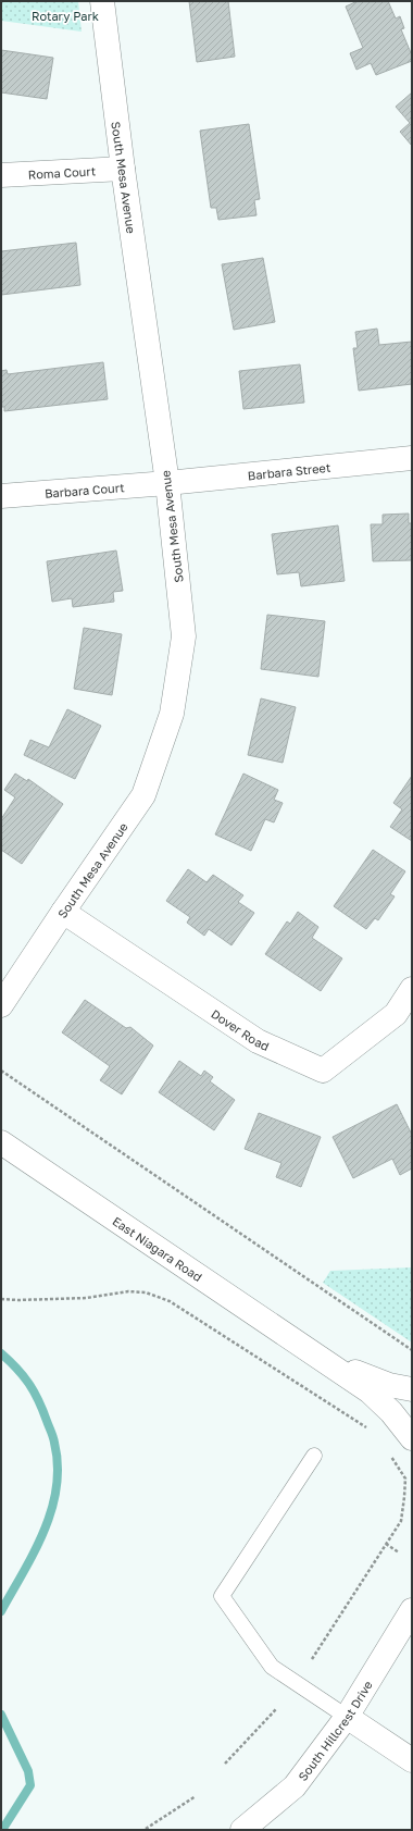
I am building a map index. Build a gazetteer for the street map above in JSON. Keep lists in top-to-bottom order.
{
  "streets": {
    "street": [
      "Roma Court",
      "South Mesa Avenue",
      "Barbara Street",
      "Barbara Court",
      "Dover Road",
      "East Niagara Road",
      "South Hillcrest Drive"
    ]
  },
  "crossings": [
    ["Roma Court", "South Mesa Avenue"],
    ["South Mesa Avenue", "Barbara Street"],
    ["South Mesa Avenue", "Barbara Court"],
    ["South Mesa Avenue", "Dover Road"],
    ["Barbara Street", "Barbara Court"]
  ],
  "parks": ["Rotary Park"]
}
